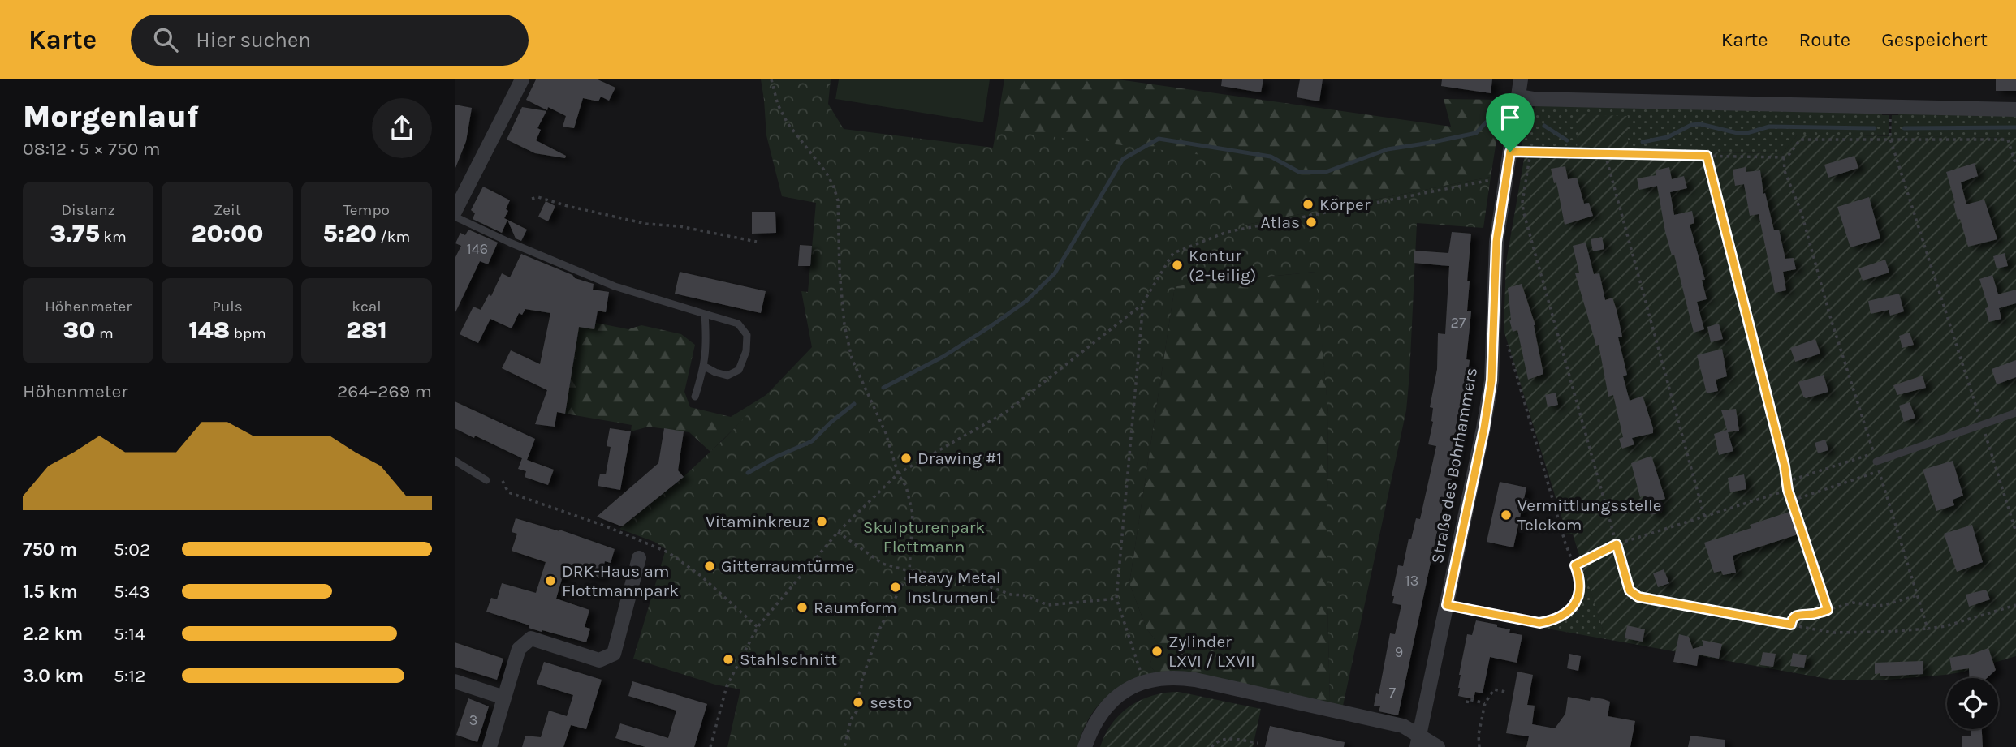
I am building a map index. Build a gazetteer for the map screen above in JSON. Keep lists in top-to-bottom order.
{
  "streets": {
    "street": ["Straße des Bohrhammers"]
  },
  "parks": ["Skulpturenpark Flottmann"],
  "places": [
    "Körper",
    "Atlas",
    "Kontur (2-teilig)",
    "Drawing #1",
    "Vermittlungsstelle Telekom",
    "Vitaminkreuz",
    "Gitterraumtürme",
    "DRK-Haus am Flottmannpark",
    "Heavy Metal Instrument",
    "Raumform",
    "Zylinder LXVI / LXVII",
    "Stahlschnitt",
    "sesto"
  ],
  "house_numbers": [
    "146",
    "27",
    "13",
    "9",
    "7",
    "3"
  ],
  "page": {
    "header": "Karte",
    "search": "Hier suchen",
    "nav": ["Karte", "Route", "Gespeichert"],
    "heading": ["Morgenlauf", "08:12 · 5 × 750 m"],
    "stats": [
      ["Distanz", "3.75 km"],
      ["Zeit", "20:00"],
      ["Tempo", "5:20 /km"],
      ["Höhenmeter", "30 m"],
      ["Puls", "148 bpm"],
      ["kcal", "281"]
    ],
    "chart": ["Höhenmeter", "264–269 m"],
    "list": [
      {
        "name": "750 m",
        "note": "5:02"
      },
      {
        "name": "1.5 km",
        "note": "5:43"
      },
      {
        "name": "2.2 km",
        "note": "5:14"
      },
      {
        "name": "3.0 km",
        "note": "5:12"
      }
    ]
  }
}
